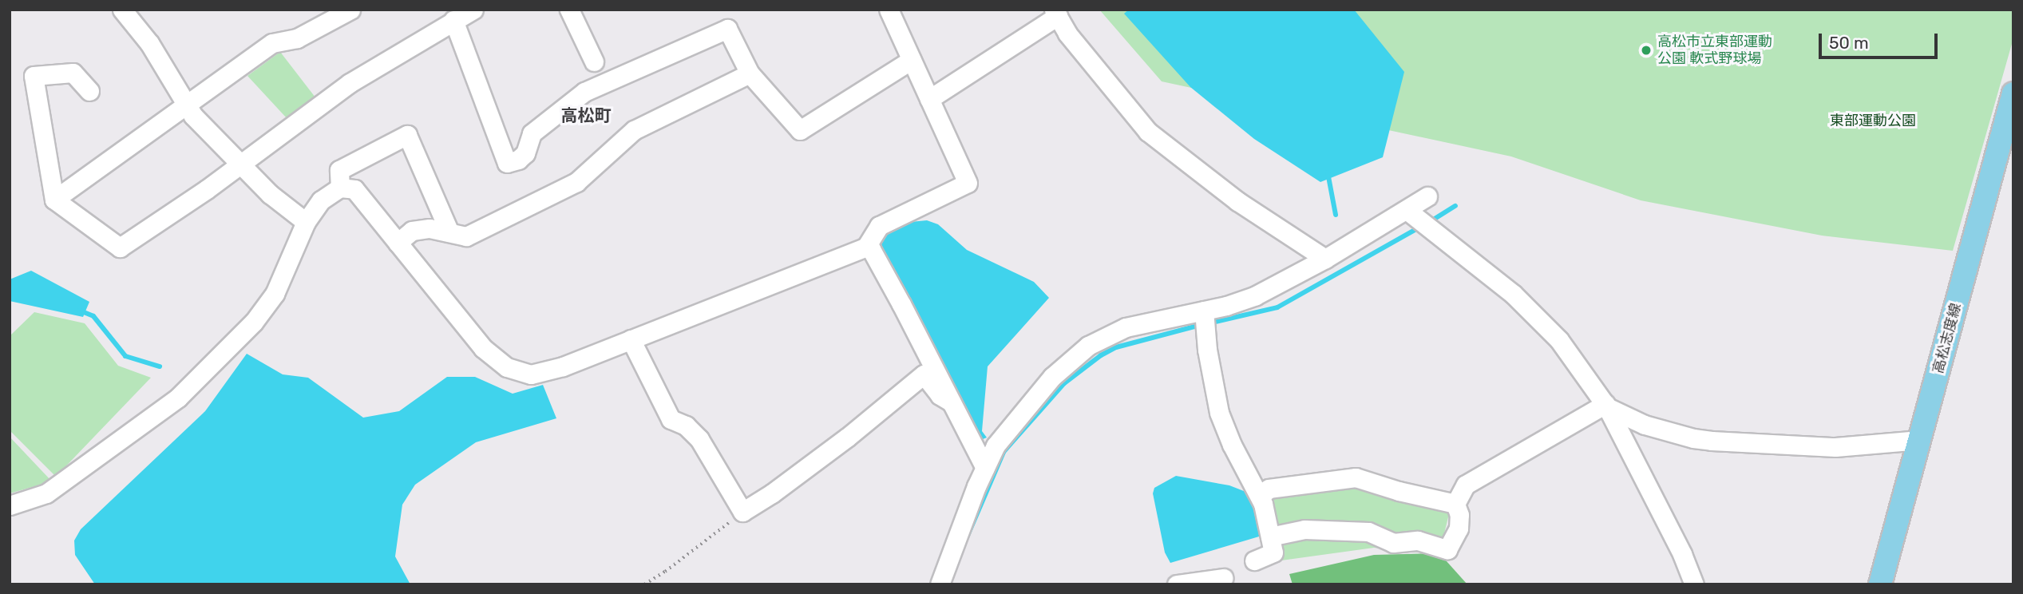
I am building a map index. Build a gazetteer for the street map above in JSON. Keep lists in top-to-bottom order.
{
  "streets": {
    "main road": ["高松志度線"]
  },
  "districts": ["高松町"],
  "parks": ["東部運動公園"],
  "places": ["高松市立東部運動 公園 軟式野球場"],
  "scale_bar": "50 m"
}
